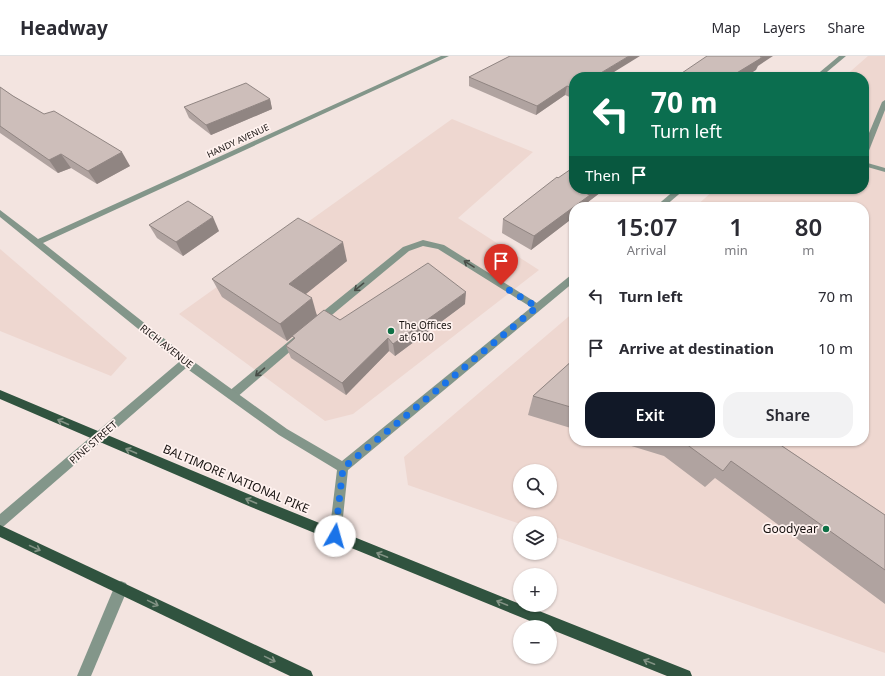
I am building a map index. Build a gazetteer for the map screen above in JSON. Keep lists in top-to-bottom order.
{
  "streets": {
    "main road": ["BALTIMORE NATIONAL PIKE"],
    "street": ["HANDY AVENUE", "RICH AVENUE", "PINE STREET"]
  },
  "crossings": [
    ["HANDY AVENUE", "RICH AVENUE"],
    ["RICH AVENUE", "PINE STREET"],
    ["PINE STREET", "BALTIMORE NATIONAL PIKE"]
  ],
  "one_way": ["BALTIMORE NATIONAL PIKE"],
  "places": ["The Offices at 6100", "Goodyear"],
  "page": {
    "header": "Headway",
    "nav": ["Map", "Layers", "Share"],
    "turn": ["70 m", "Turn left"],
    "then": "Then",
    "eta": [
      "15:07",
      "Arrival",
      "1",
      "min",
      "80",
      "m"
    ],
    "list": [
      {
        "name": "Turn left",
        "value": "70 m"
      },
      {
        "name": "Arrive at destination",
        "value": "10 m"
      }
    ],
    "buttons": ["Exit", "Share"],
    "map_buttons": ["+", "−"]
  }
}
